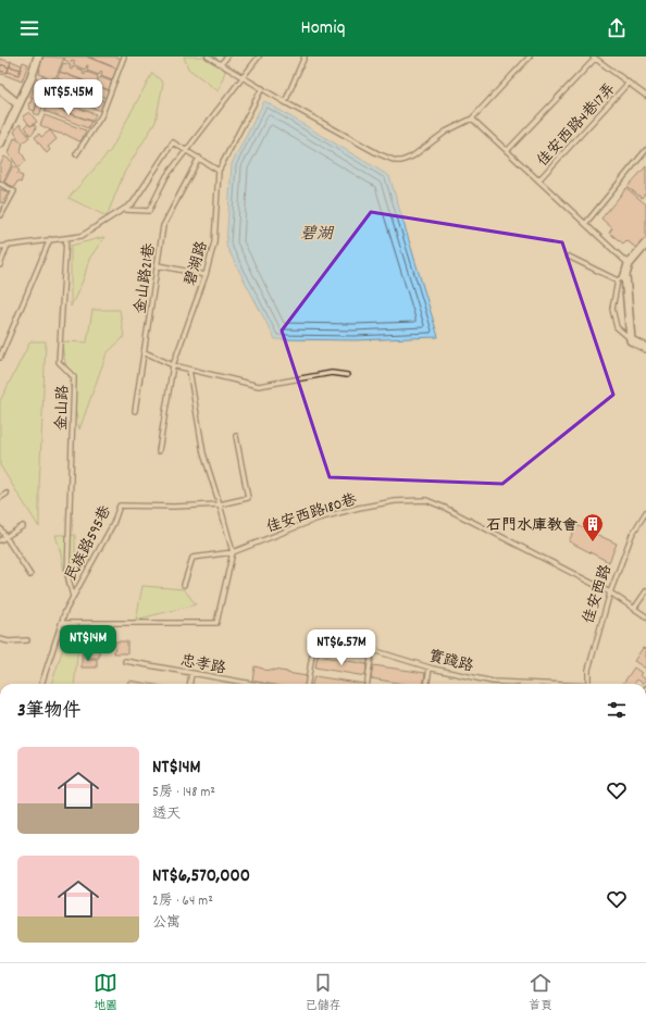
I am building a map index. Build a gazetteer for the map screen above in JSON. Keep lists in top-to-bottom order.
{
  "streets": {
    "lane": [
      "佳安西路4巷17弄",
      "碧湖路",
      "金山路21巷",
      "金山路",
      "佳安西路180巷",
      "民族路595巷",
      "佳安西路",
      "實踐路",
      "忠孝路"
    ]
  },
  "crossings": [
    ["金山路", "民族路595巷"],
    ["佳安西路180巷", "佳安西路"]
  ],
  "water": ["碧湖"],
  "places": {
    "building": ["石門水庫教會"]
  },
  "page": {
    "header": "Homiq",
    "price": ["NT$5.45M", "NT$14M", "NT$6.57M"],
    "heading": "3筆物件",
    "list": [
      {
        "name": "NT$14M",
        "note": "5房 · 148 m² · 透天"
      },
      {
        "name": "NT$6,570,000",
        "note": "2房 · 64 m² · 公寓"
      }
    ],
    "tabs": ["地圖", "已儲存", "首頁"]
  }
}
